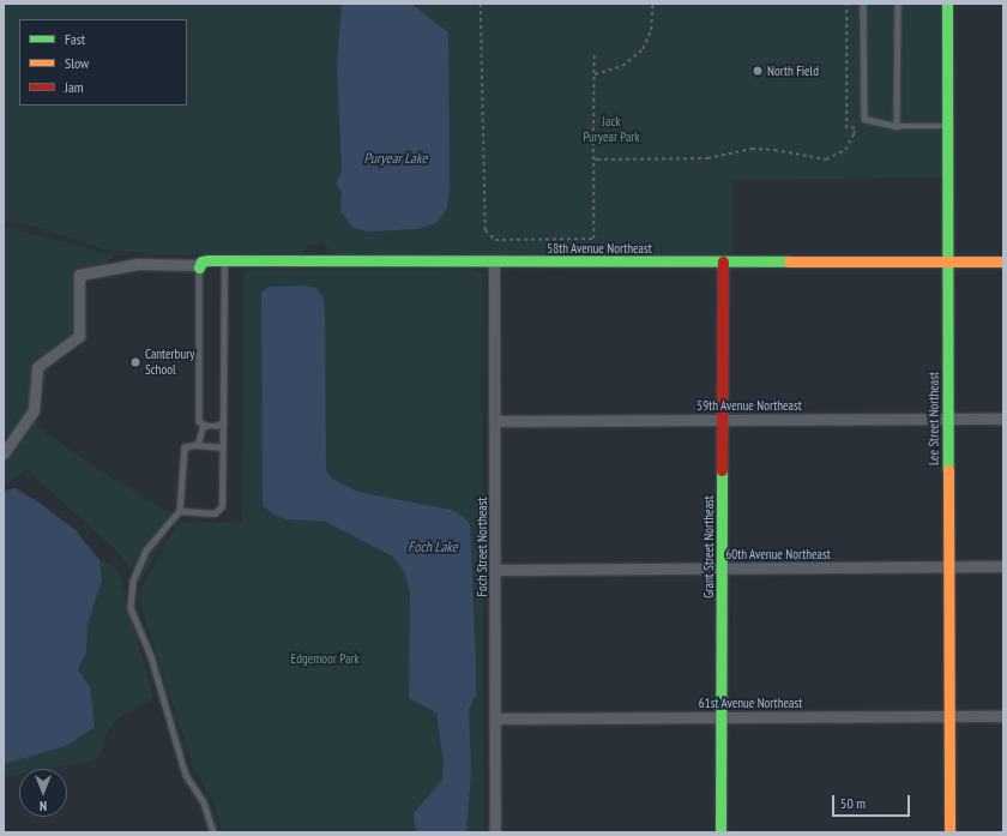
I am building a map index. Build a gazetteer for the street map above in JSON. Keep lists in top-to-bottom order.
{
  "streets": {
    "street": [
      "58th Avenue Northeast",
      "59th Avenue Northeast",
      "Lee Street Northeast",
      "Foch Street Northeast",
      "Grant Street Northeast",
      "60th Avenue Northeast",
      "61st Avenue Northeast"
    ]
  },
  "crossings": [
    ["58th Avenue Northeast", "Lee Street Northeast"],
    ["58th Avenue Northeast", "Foch Street Northeast"],
    ["58th Avenue Northeast", "Grant Street Northeast"],
    ["59th Avenue Northeast", "Lee Street Northeast"],
    ["59th Avenue Northeast", "Foch Street Northeast"],
    ["59th Avenue Northeast", "Grant Street Northeast"],
    ["Lee Street Northeast", "60th Avenue Northeast"],
    ["Lee Street Northeast", "61st Avenue Northeast"],
    ["Foch Street Northeast", "60th Avenue Northeast"],
    ["Foch Street Northeast", "61st Avenue Northeast"],
    ["Grant Street Northeast", "60th Avenue Northeast"],
    ["Grant Street Northeast", "61st Avenue Northeast"]
  ],
  "water": ["Puryear Lake", "Foch Lake"],
  "parks": ["Jack Puryear Park", "Edgemoor Park"],
  "places": ["North Field", "Canterbury School"],
  "legend": ["Fast", "Slow", "Jam"],
  "scale_bar": "50 m",
  "north": "bottom"
}
